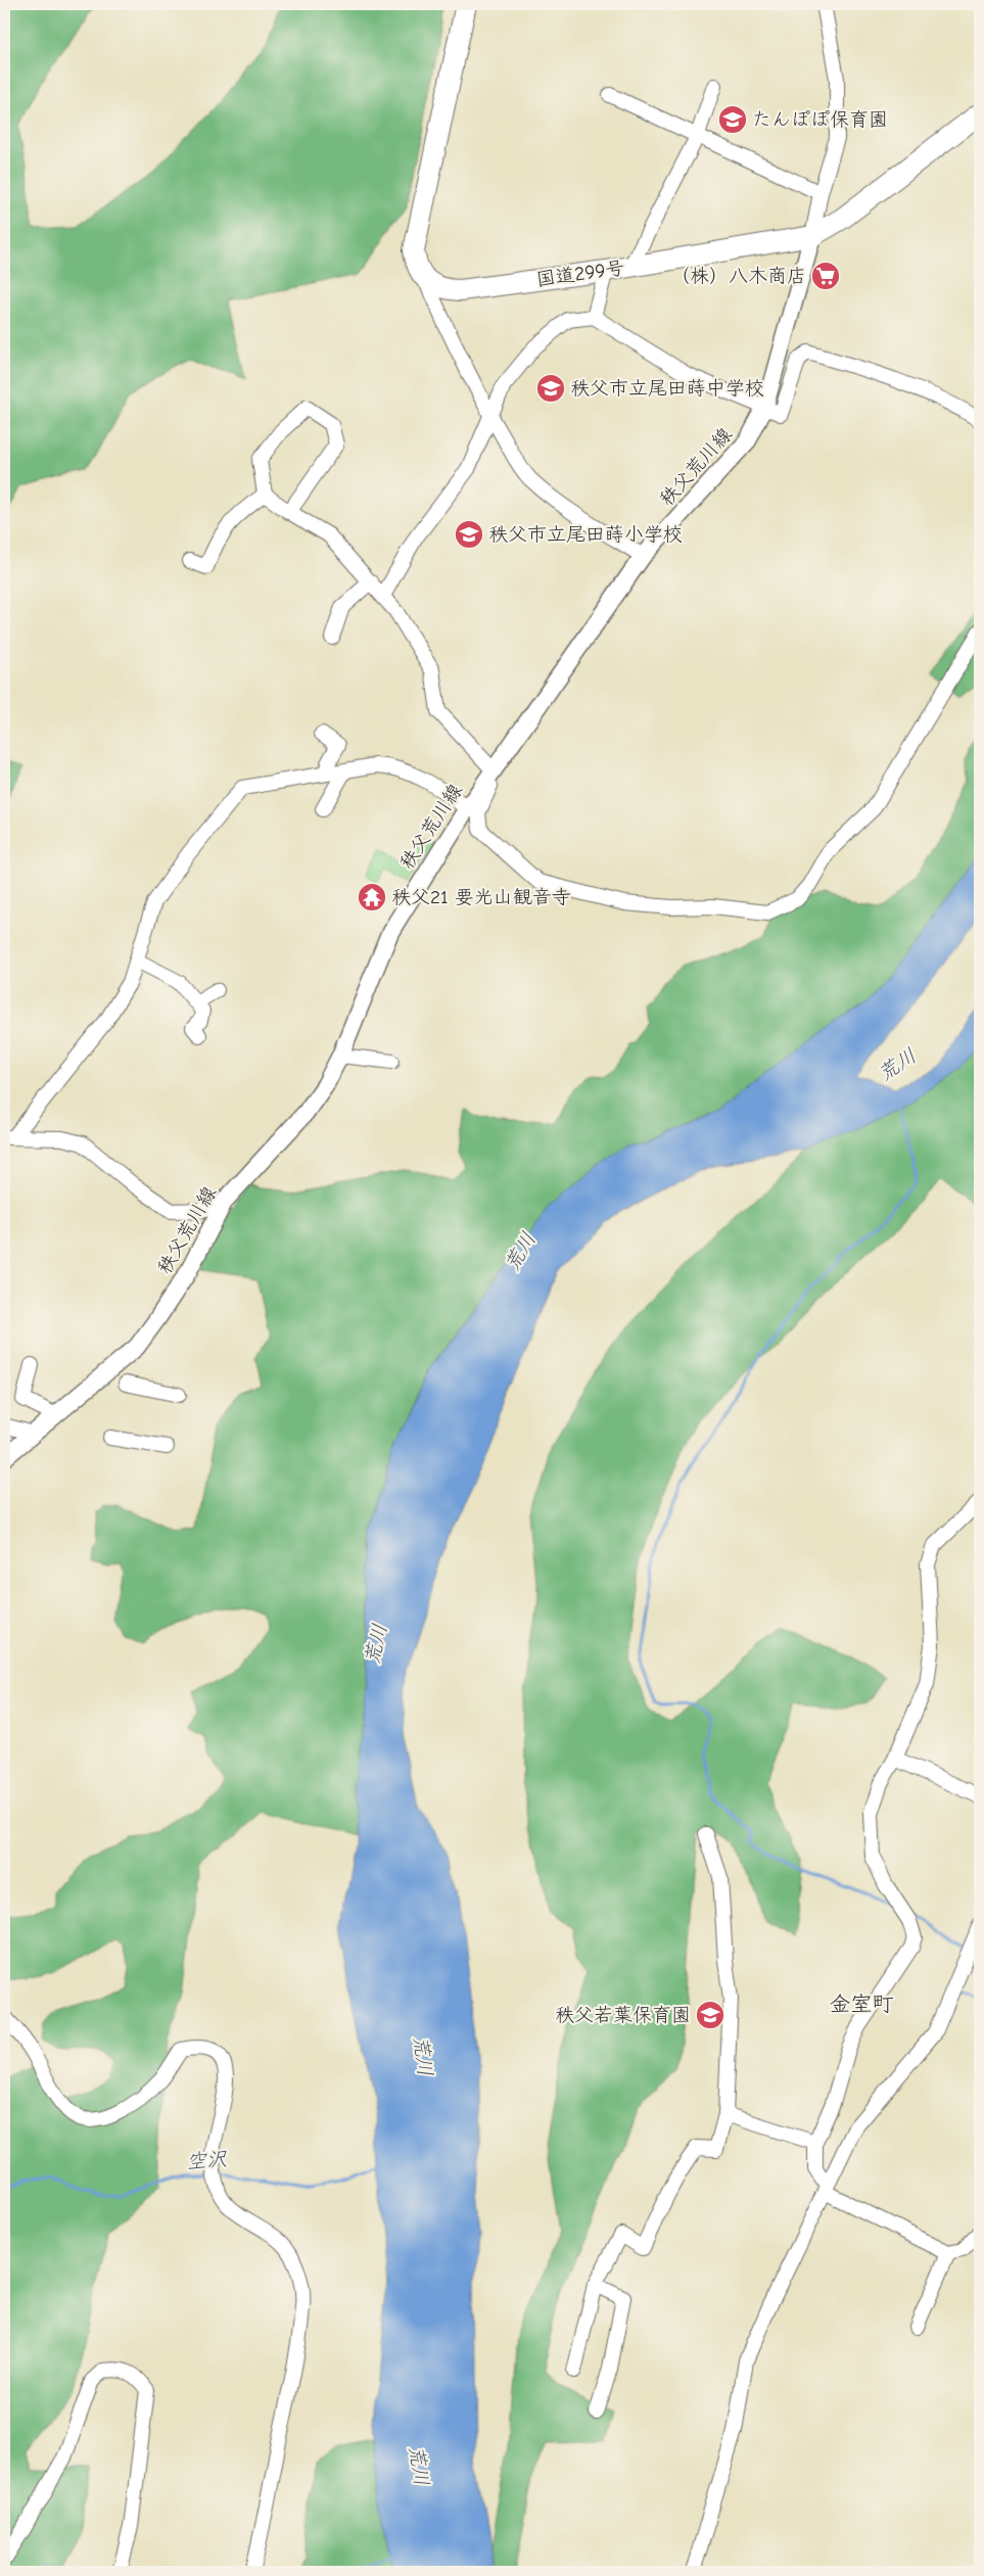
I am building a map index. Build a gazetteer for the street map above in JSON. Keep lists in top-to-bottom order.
{
  "streets": {
    "highway": ["国道299号"],
    "main road": ["秩父荒川線"]
  },
  "crossings": [
    ["国道299号", "秩父荒川線"]
  ],
  "districts": ["金室町"],
  "water": ["荒川", "空沢"],
  "places": {
    "school or university": [
      "たんぽぽ保育園",
      "秩父市立尾田蒔中学校",
      "秩父市立尾田蒔小学校",
      "秩父若葉保育園"
    ],
    "supermarket": ["（株）八木商店"],
    "temple": ["秩父21 要光山観音寺"]
  }
}
